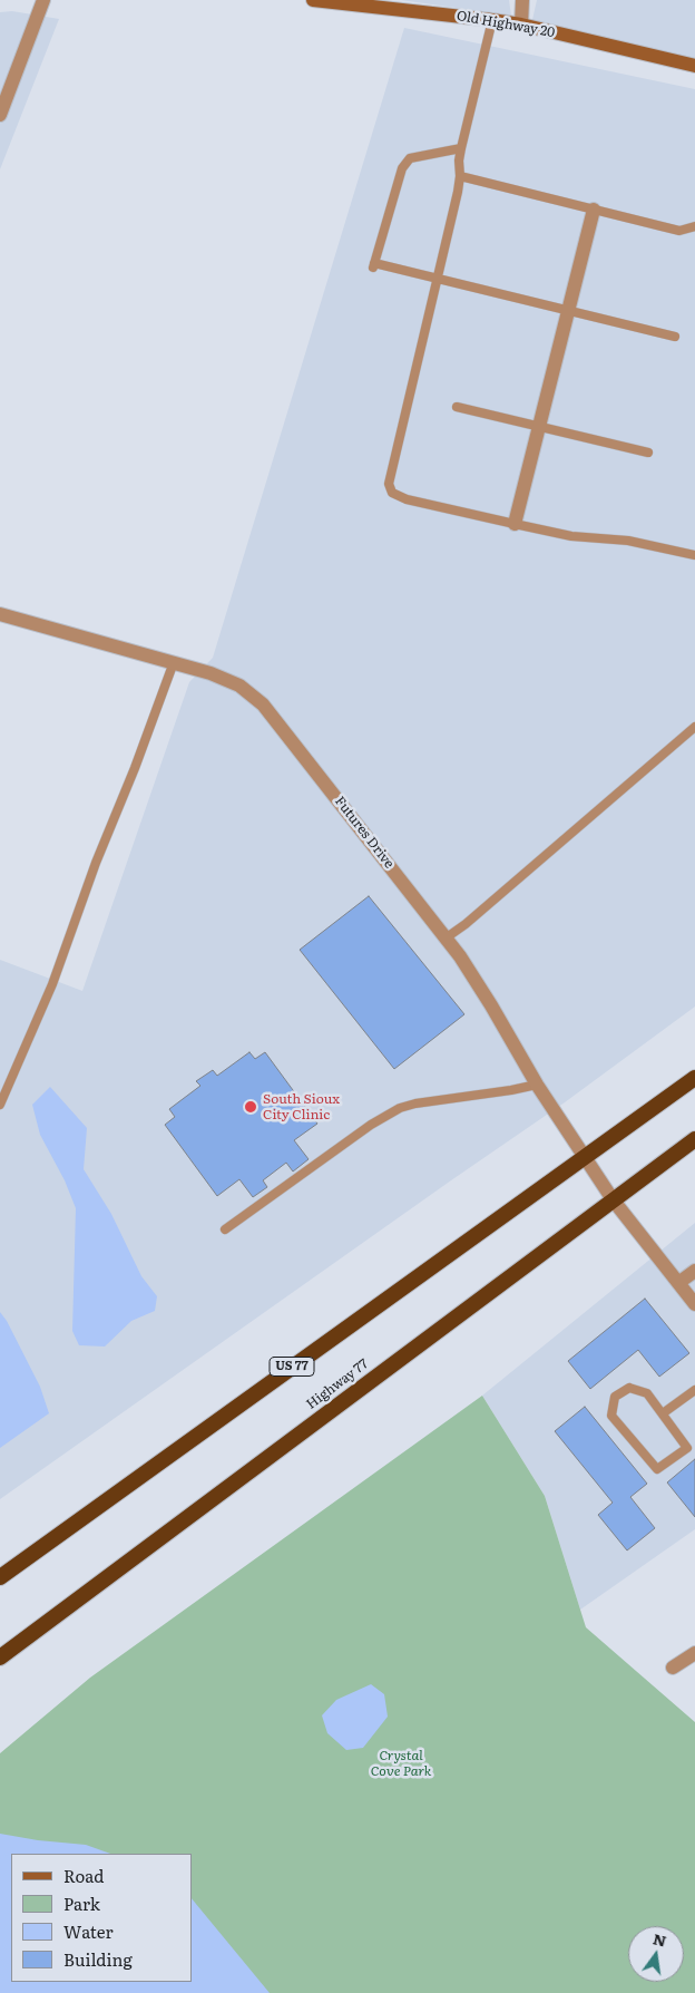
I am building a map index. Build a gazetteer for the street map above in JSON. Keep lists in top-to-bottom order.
{
  "streets": {
    "highway": ["US 77", "Highway 77"],
    "main road": ["Old Highway 20"],
    "street": ["Futures Drive"]
  },
  "crossings": [
    ["Futures Drive", "US 77"],
    ["Futures Drive", "Highway 77"]
  ],
  "parks": ["Crystal Cove Park"],
  "places": ["South Sioux City Clinic"],
  "legend": [
    "Road",
    "Park",
    "Water",
    "Building"
  ],
  "north": "top"
}
